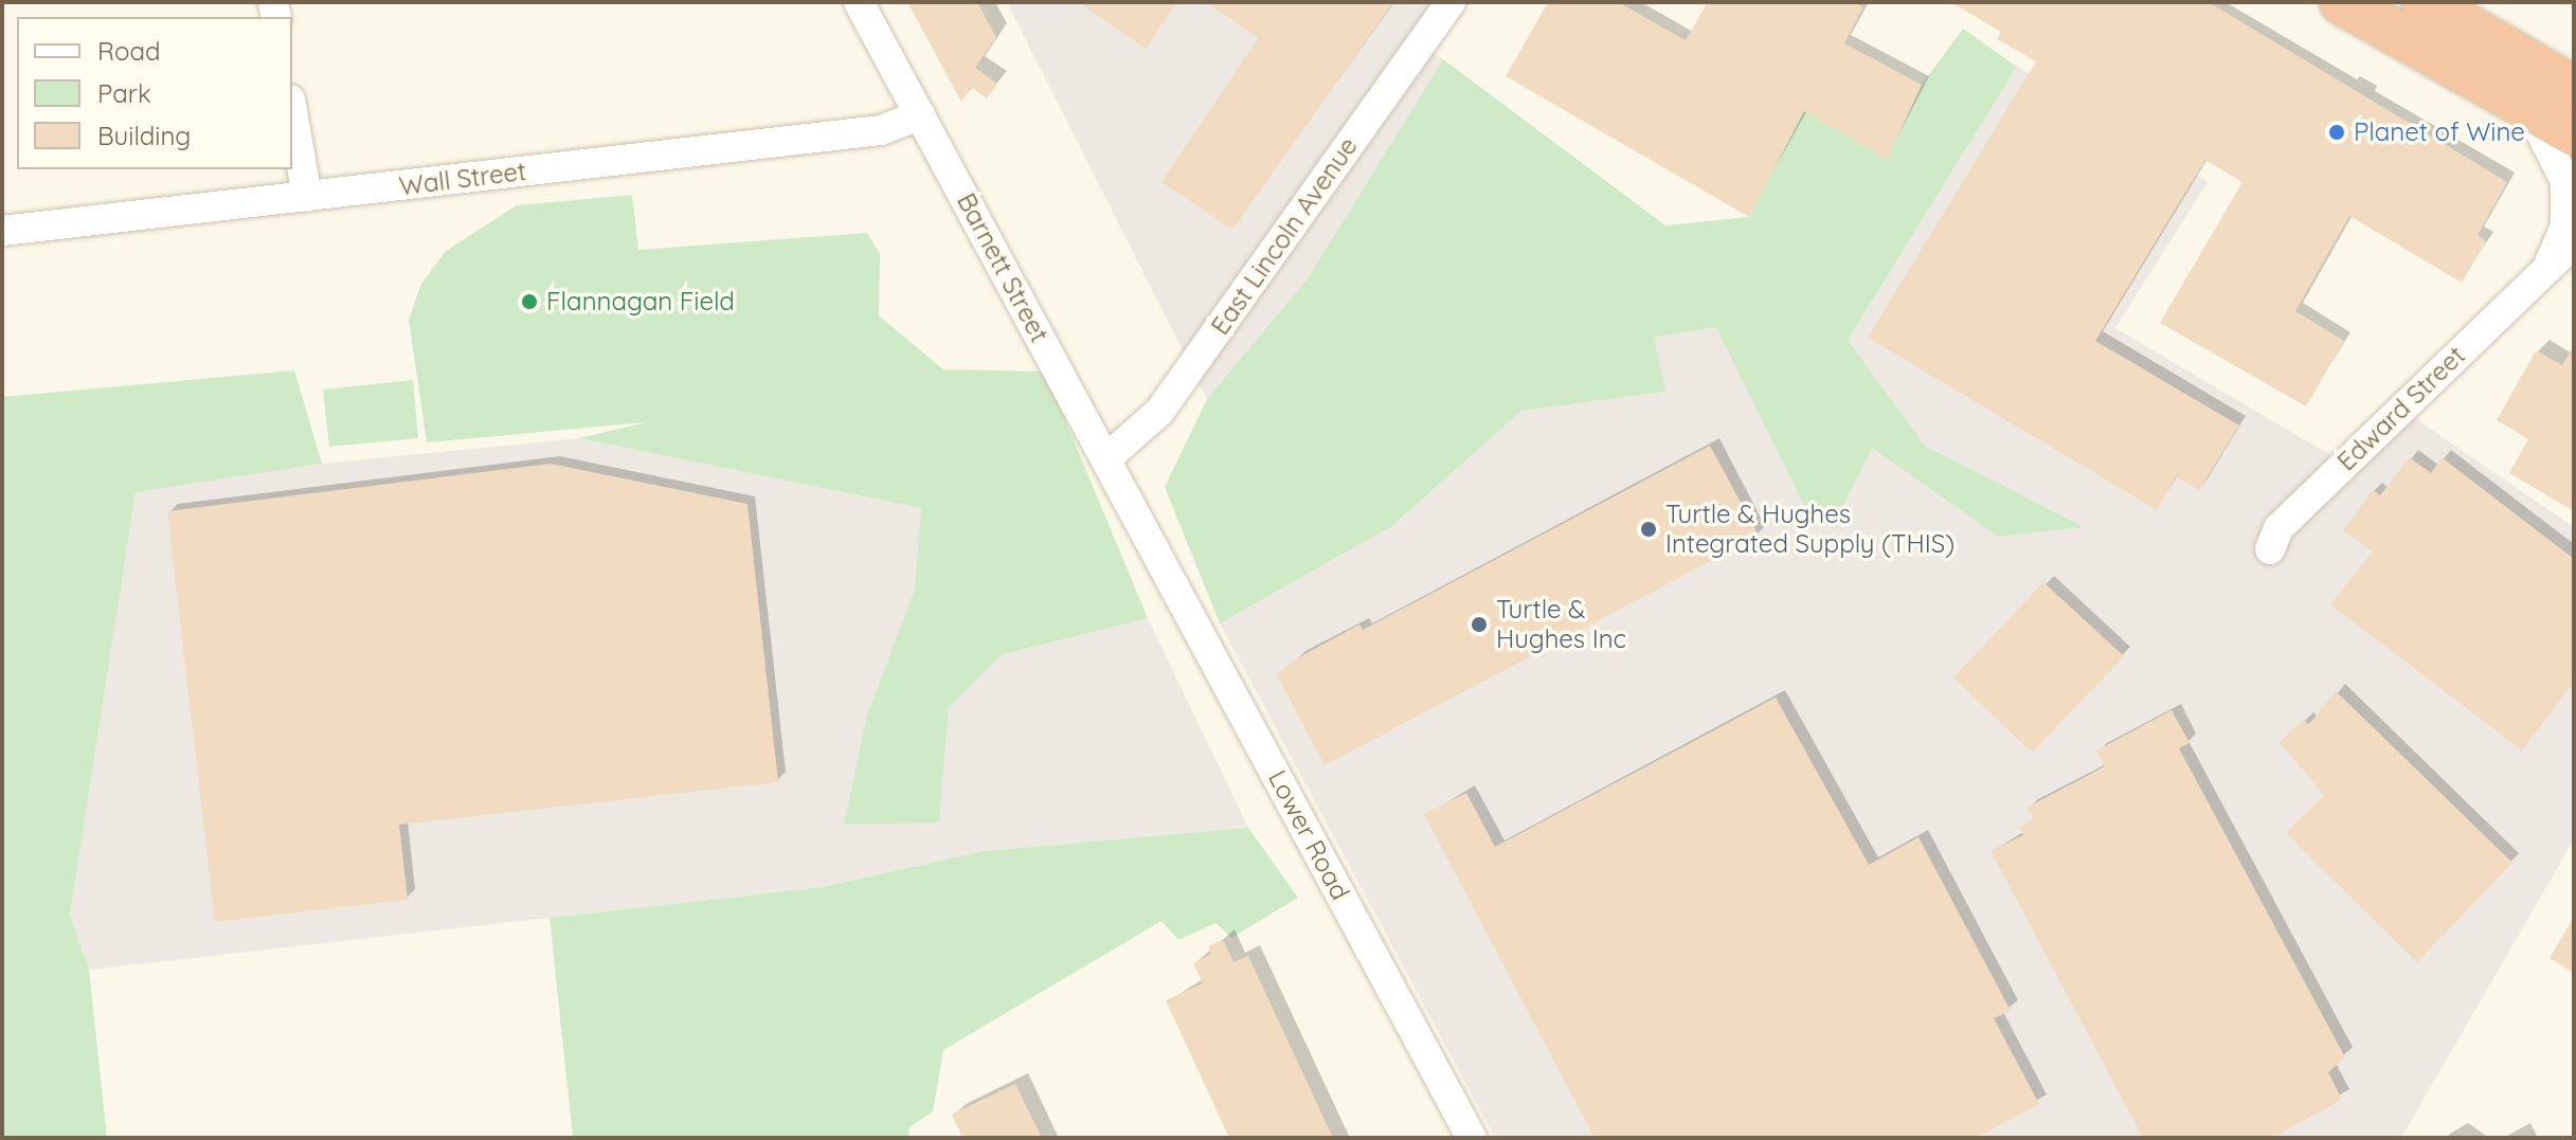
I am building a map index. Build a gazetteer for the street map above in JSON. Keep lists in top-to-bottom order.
{
  "streets": {
    "street": [
      "Wall Street",
      "East Lincoln Avenue",
      "Barnett Street",
      "Edward Street",
      "Lower Road"
    ]
  },
  "crossings": [
    ["Wall Street", "Barnett Street"],
    ["East Lincoln Avenue", "Barnett Street"],
    ["Barnett Street", "Lower Road"]
  ],
  "places": [
    "Planet of Wine",
    "Flannagan Field",
    "Turtle & Hughes Integrated Supply (THIS)",
    "Turtle & Hughes Inc"
  ],
  "legend": ["Road", "Park", "Building"]
}
